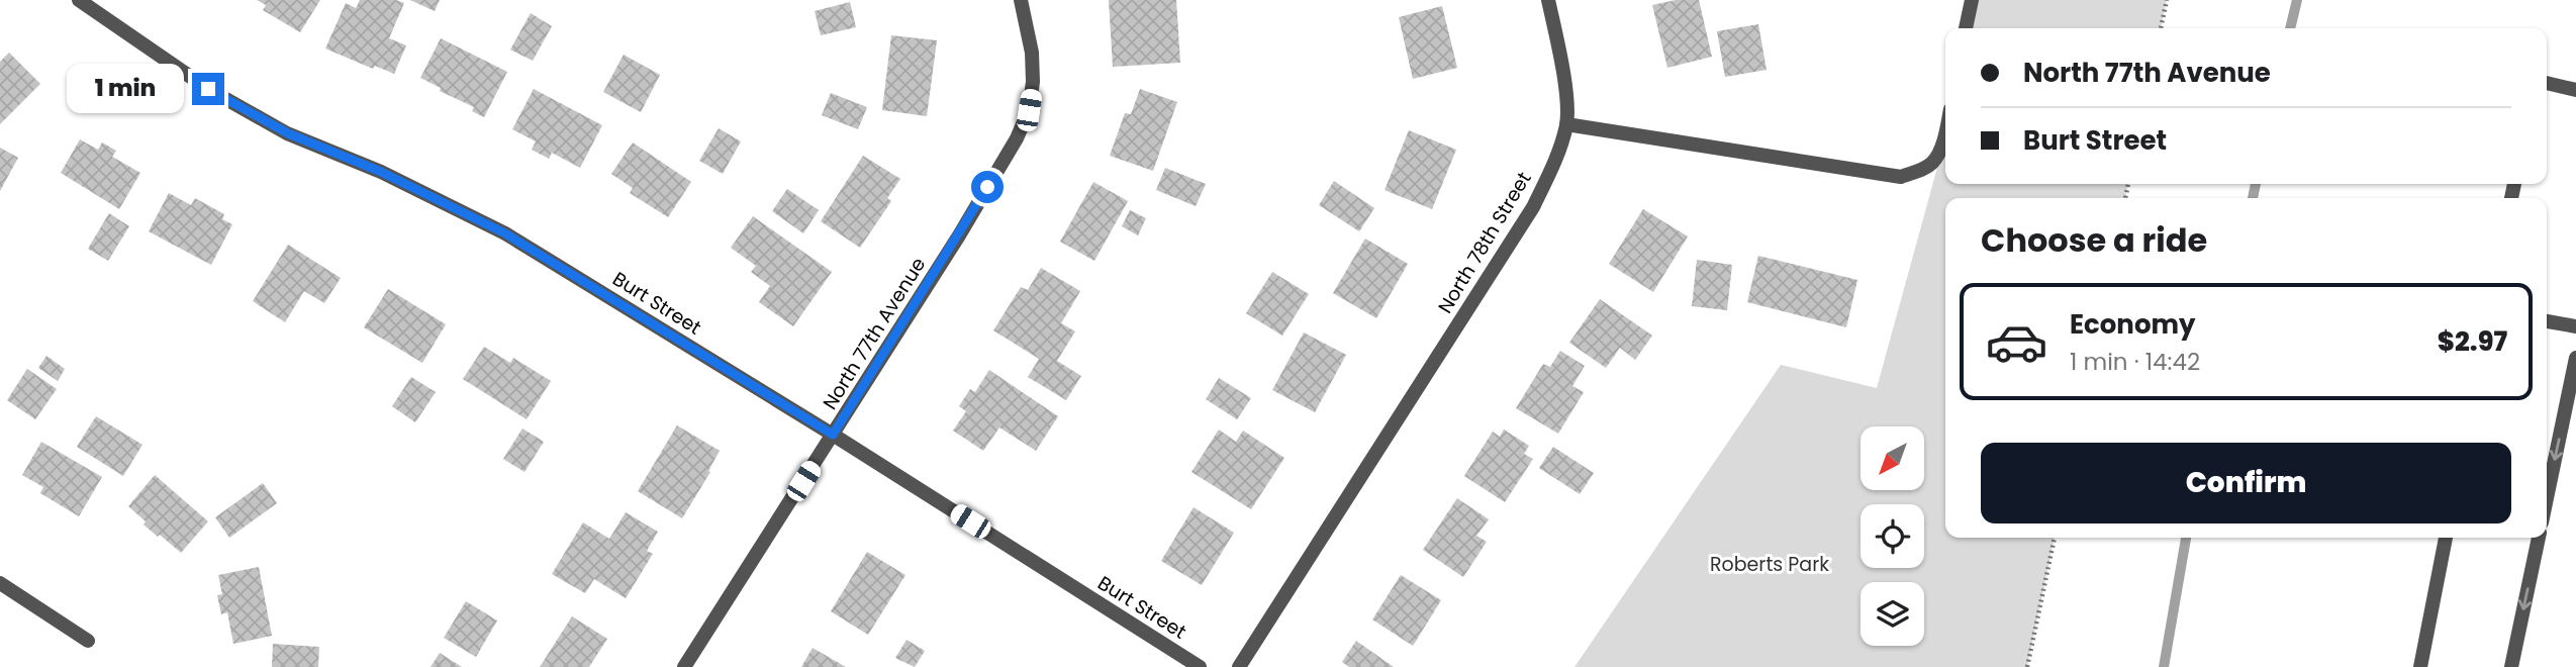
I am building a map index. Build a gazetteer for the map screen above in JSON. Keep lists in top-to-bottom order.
{
  "streets": {
    "street": ["North 78th Street", "Burt Street", "North 77th Avenue"]
  },
  "crossings": [
    ["Burt Street", "North 77th Avenue"]
  ],
  "parks": ["Roberts Park"],
  "north": "bottom left",
  "page": {
    "banner": ["North 77th Avenue", "Burt Street"],
    "bubble": "1 min",
    "heading": "Choose a ride",
    "list": [
      {
        "name": "Economy",
        "note": "1 min · 14:42",
        "value": "$2.97"
      }
    ],
    "buttons": "Confirm"
  }
}
